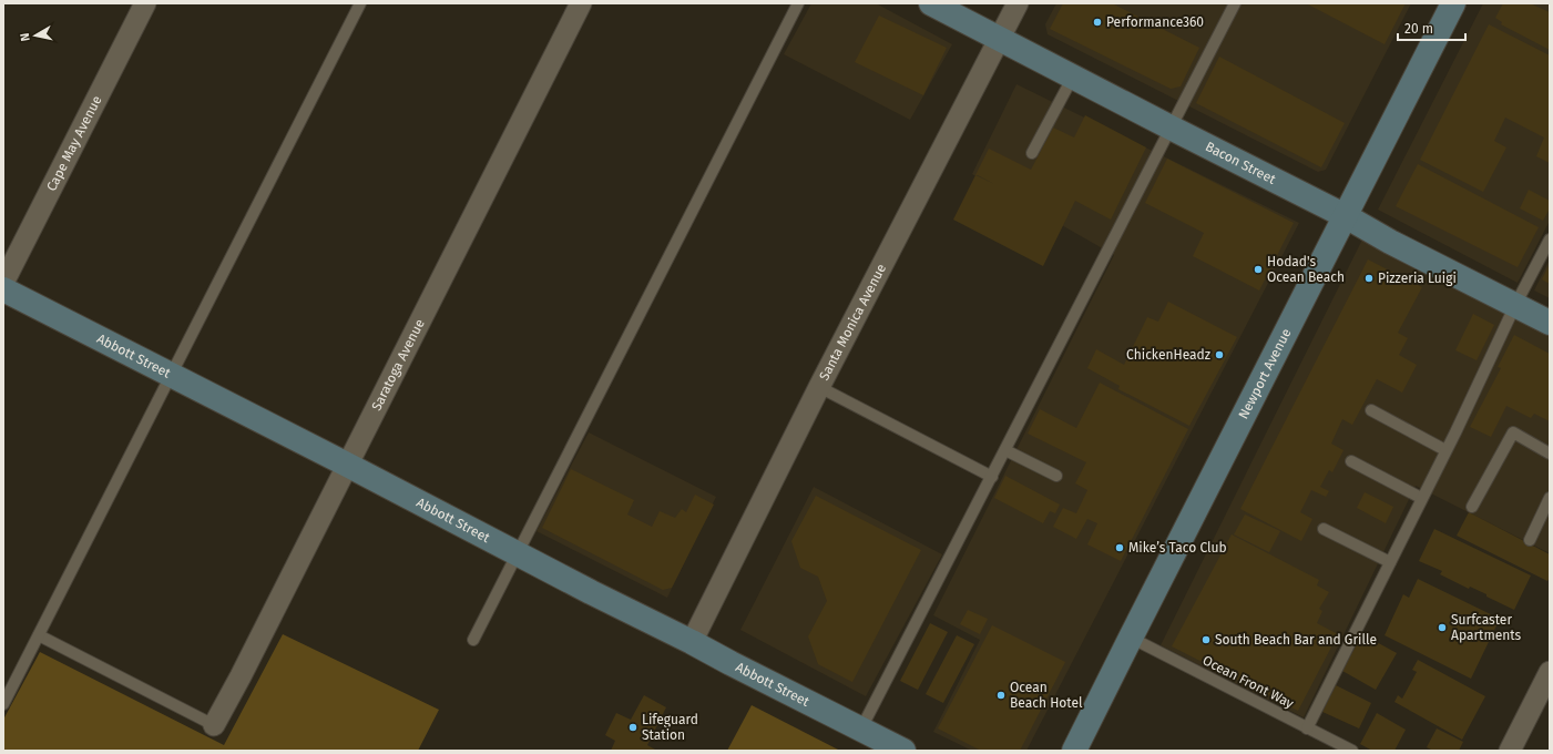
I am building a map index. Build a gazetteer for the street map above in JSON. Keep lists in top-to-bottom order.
{
  "streets": {
    "street": [
      "Cape May Avenue",
      "Bacon Street",
      "Santa Monica Avenue",
      "Abbott Street",
      "Saratoga Avenue",
      "Newport Avenue"
    ],
    "lane": ["Ocean Front Way"]
  },
  "crossings": [
    ["Bacon Street", "Santa Monica Avenue"],
    ["Bacon Street", "Newport Avenue"],
    ["Santa Monica Avenue", "Abbott Street"],
    ["Abbott Street", "Saratoga Avenue"],
    ["Newport Avenue", "Ocean Front Way"]
  ],
  "places": [
    "Performance360",
    "Hodad's Ocean Beach",
    "Pizzeria Luigi",
    "ChickenHeadz",
    "Mike’s Taco Club",
    "Surfcaster Apartments",
    "South Beach Bar and Grille",
    "Ocean Beach Hotel",
    "Lifeguard Station"
  ],
  "scale_bar": "20 m",
  "north": "left"
}
